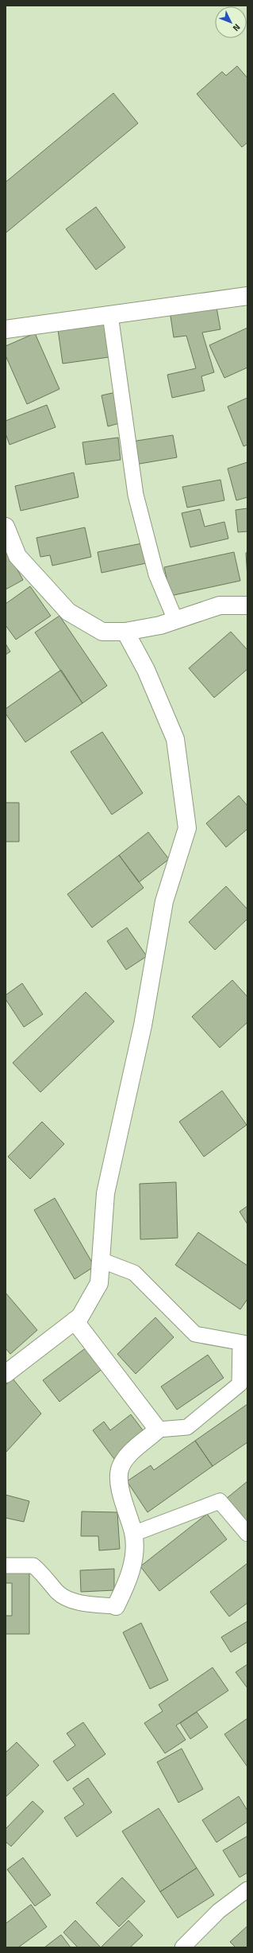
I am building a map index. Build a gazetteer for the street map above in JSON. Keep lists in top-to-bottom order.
{
  "north": "bottom right"
}
